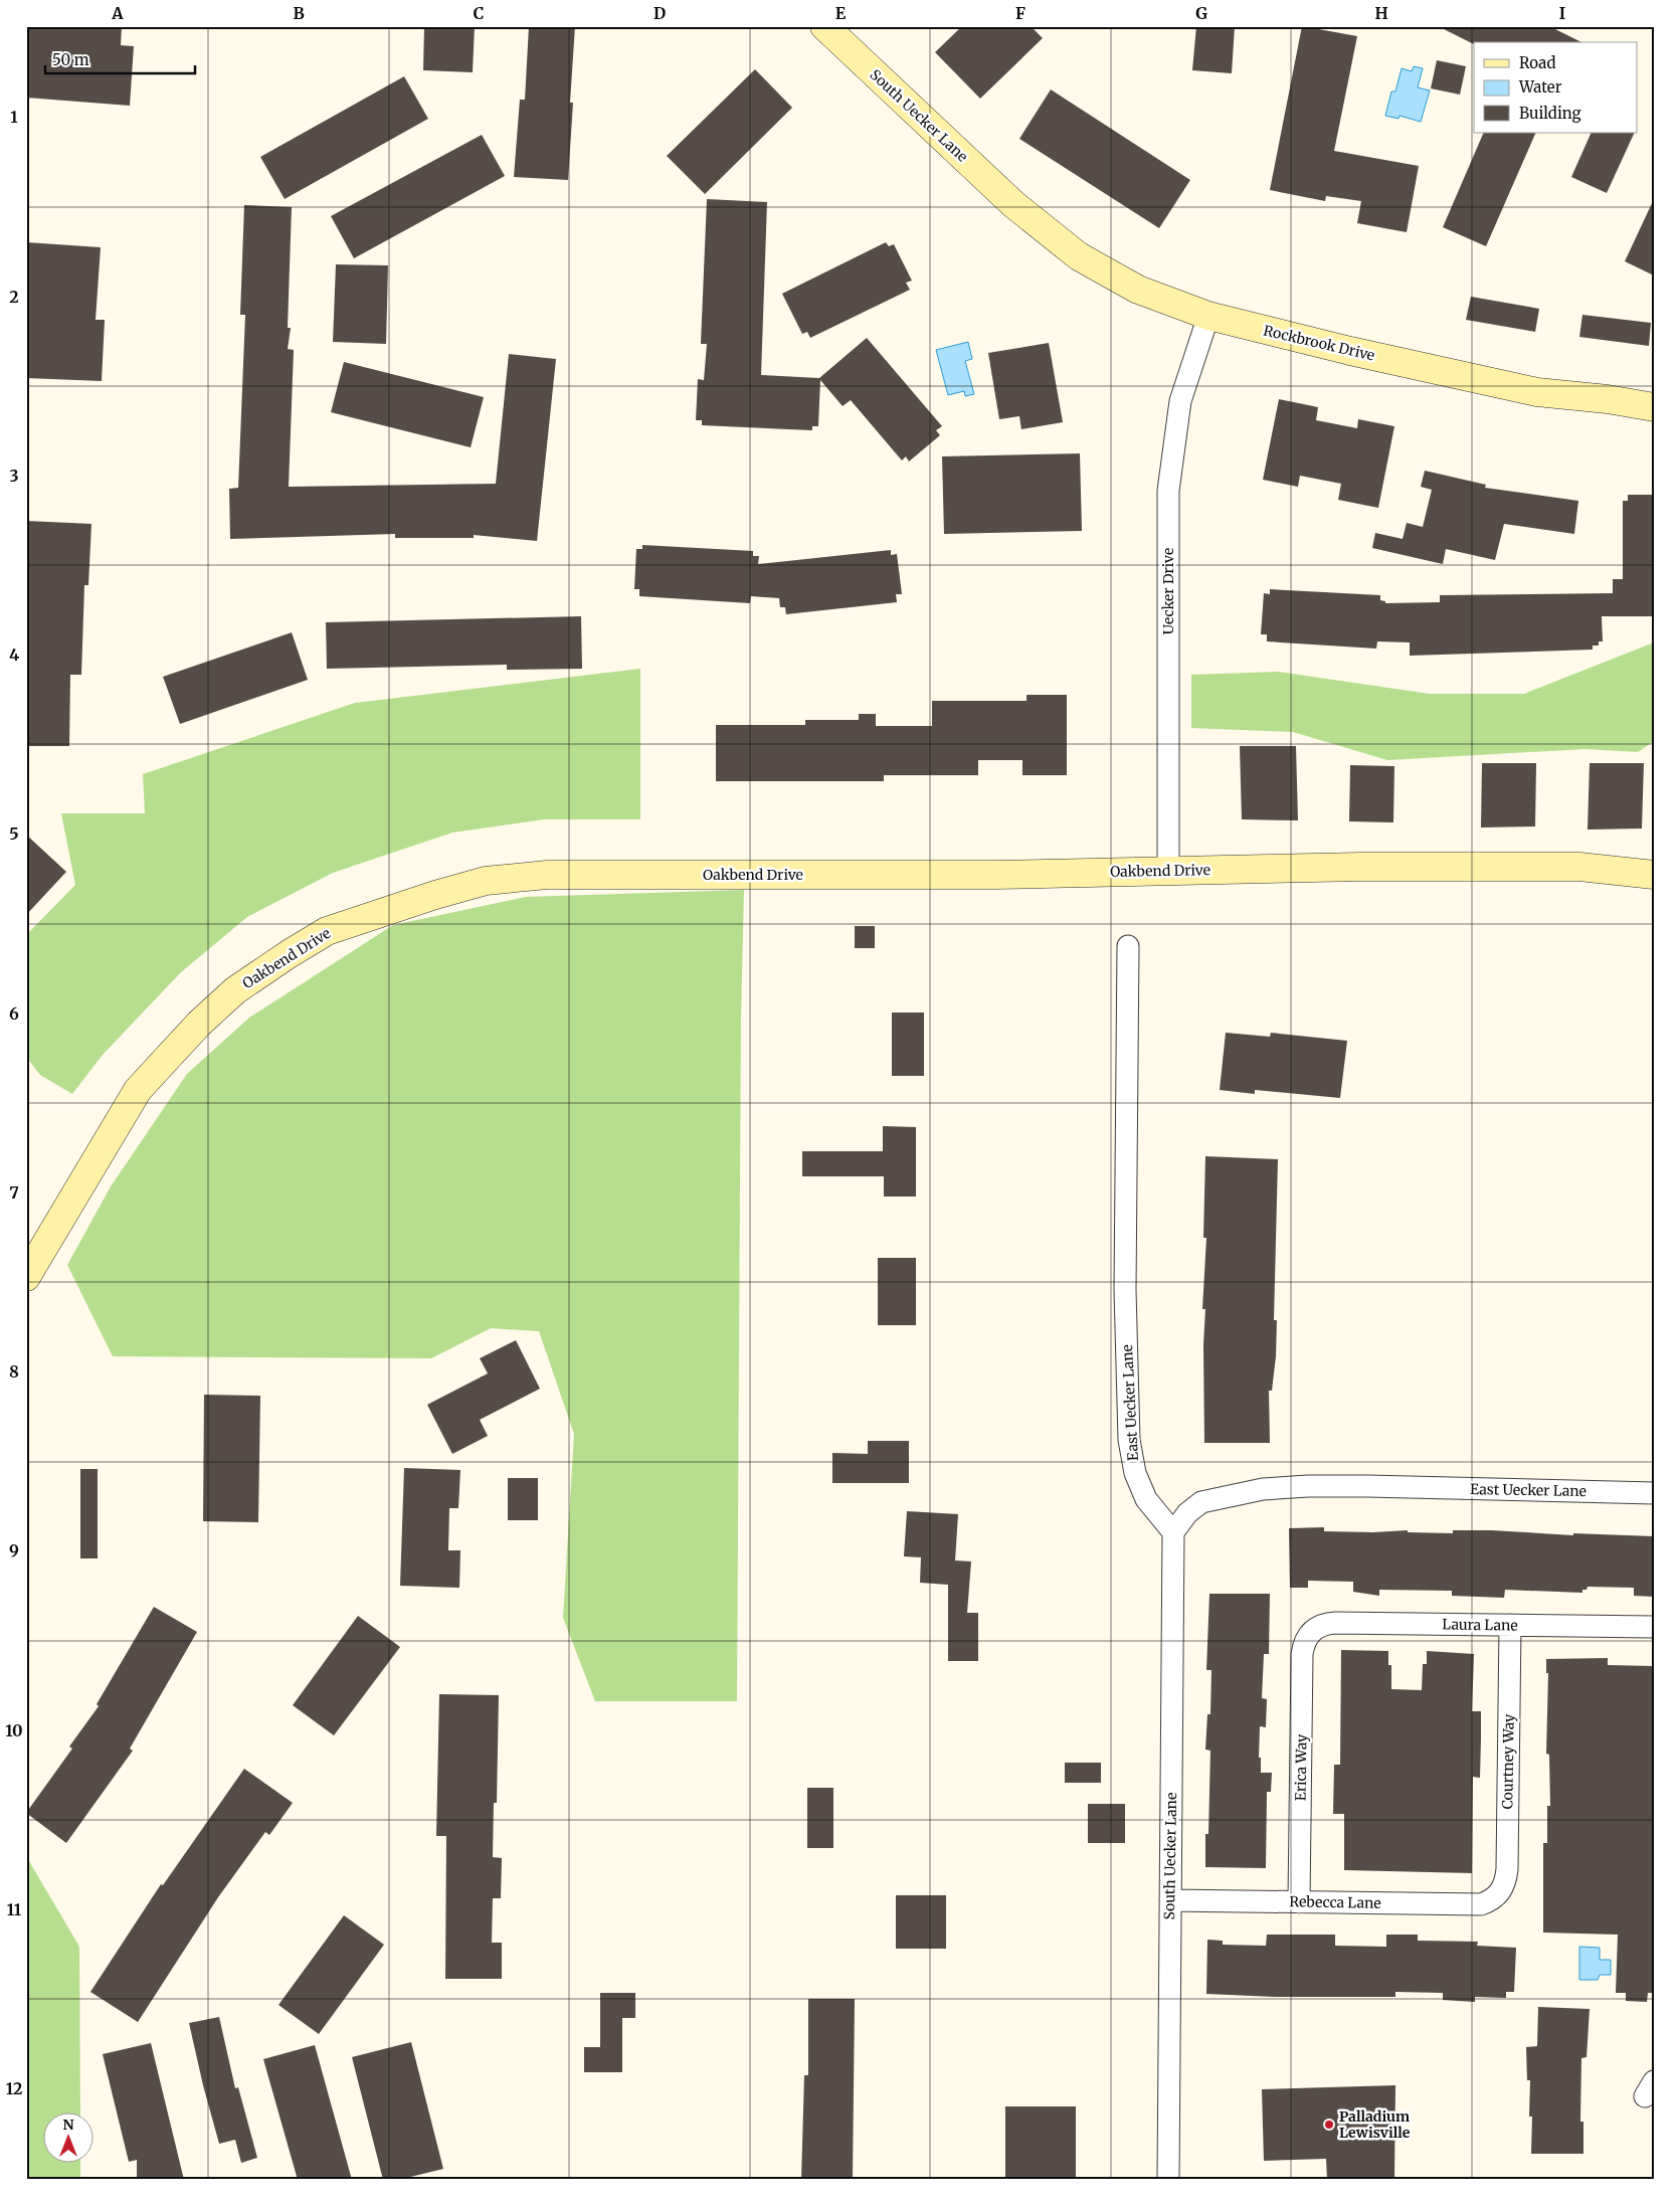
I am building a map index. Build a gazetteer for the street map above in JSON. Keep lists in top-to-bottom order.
{
  "streets": {
    "street": [
      "South Uecker Lane",
      "Rockbrook Drive",
      "Uecker Drive",
      "Oakbend Drive",
      "East Uecker Lane",
      "Laura Lane",
      "Courtney Way",
      "Erica Way",
      "Rebecca Lane"
    ]
  },
  "crossings": [
    ["South Uecker Lane", "Rockbrook Drive"],
    ["South Uecker Lane", "East Uecker Lane"],
    ["South Uecker Lane", "Rebecca Lane"],
    ["Rockbrook Drive", "Uecker Drive"],
    ["Uecker Drive", "Oakbend Drive"],
    ["Laura Lane", "Courtney Way"],
    ["Laura Lane", "Erica Way"],
    ["Courtney Way", "Rebecca Lane"],
    ["Erica Way", "Rebecca Lane"]
  ],
  "places": ["Palladium Lewisville"],
  "legend": ["Road", "Water", "Building"],
  "scale_bar": "50 m",
  "north": "top",
  "grid": {
    "columns": [
      "A",
      "B",
      "C",
      "D",
      "E",
      "F",
      "G",
      "H",
      "I"
    ],
    "rows": [
      "1",
      "2",
      "3",
      "4",
      "5",
      "6",
      "7",
      "8",
      "9",
      "10",
      "11",
      "12"
    ]
  }
}
